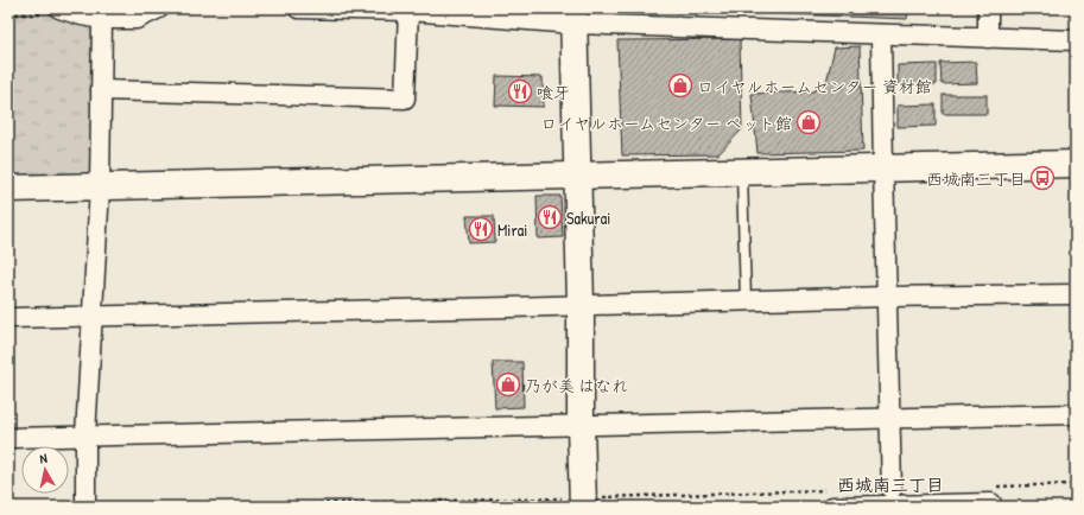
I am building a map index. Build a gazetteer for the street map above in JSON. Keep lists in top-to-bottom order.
{
  "districts": ["西城南三丁目"],
  "places": {
    "shop": ["ロイヤルホームセンター 資材館", "ロイヤルホームセンター ペット館", "乃が美 はなれ"],
    "restaurant": ["喰牙", "Sakurai", "Mirai"],
    "bus stop": ["西城南三丁目"]
  },
  "north": "top"
}
